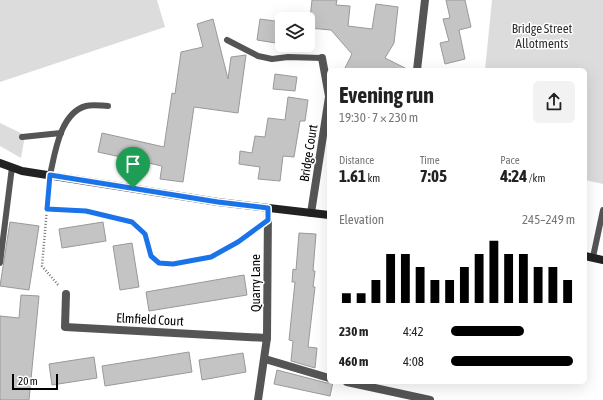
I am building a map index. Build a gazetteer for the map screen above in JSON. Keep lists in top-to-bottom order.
{
  "streets": {
    "street": ["Bridge Court", "Quarry Lane", "Elmfield Court"]
  },
  "crossings": [
    ["Quarry Lane", "Elmfield Court"]
  ],
  "parks": ["Bridge Street Allotments"],
  "scale_bar": "20 m",
  "page": {
    "heading": ["Evening run", "19:30 · 7 × 230 m"],
    "stats": [
      ["Distance", "1.61 km"],
      ["Time", "7:05"],
      ["Pace", "4:24 /km"]
    ],
    "chart": ["Elevation", "245–249 m"],
    "list": [
      {
        "name": "230 m",
        "note": "4:42"
      },
      {
        "name": "460 m",
        "note": "4:08"
      }
    ],
    "scale": "20 m"
  }
}
